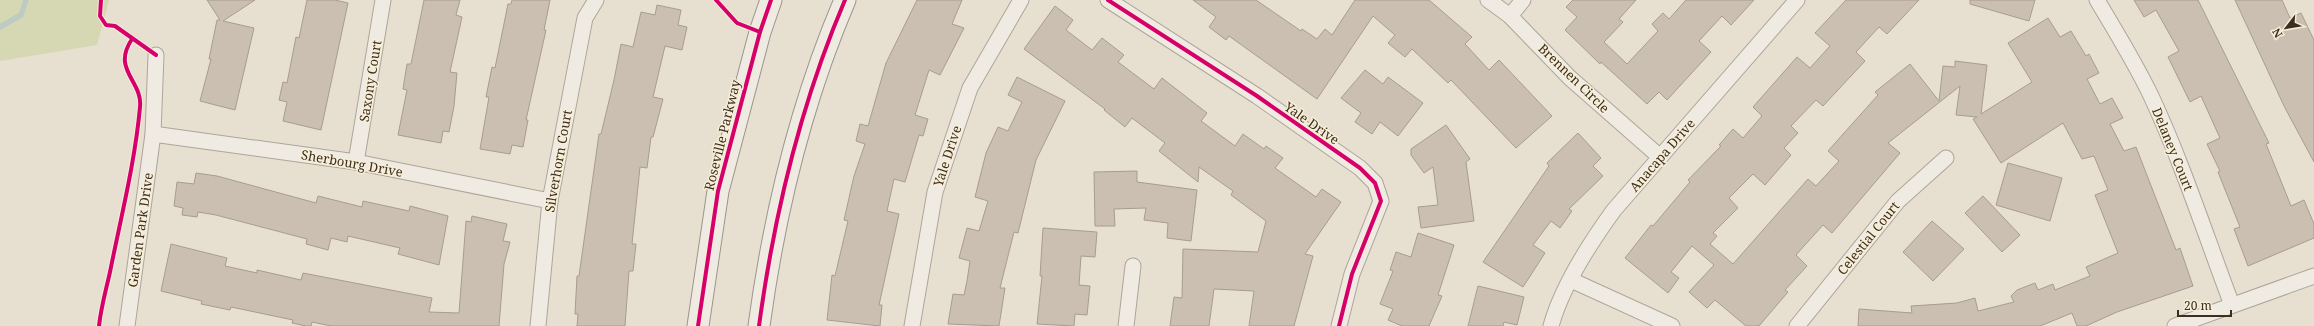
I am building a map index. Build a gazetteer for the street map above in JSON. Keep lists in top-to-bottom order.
{
  "streets": {
    "main road": ["Roseville Parkway"],
    "street": [
      "Brennen Circle",
      "Saxony Court",
      "Yale Drive",
      "Delaney Court",
      "Anacapa Drive",
      "Silverhorn Court",
      "Sherbourg Drive",
      "Garden Park Drive",
      "Celestial Court"
    ]
  },
  "crossings": [
    ["Brennen Circle", "Anacapa Drive"],
    ["Saxony Court", "Sherbourg Drive"],
    ["Silverhorn Court", "Sherbourg Drive"],
    ["Sherbourg Drive", "Garden Park Drive"]
  ],
  "scale_bar": "20 m",
  "north": "bottom left"
}
